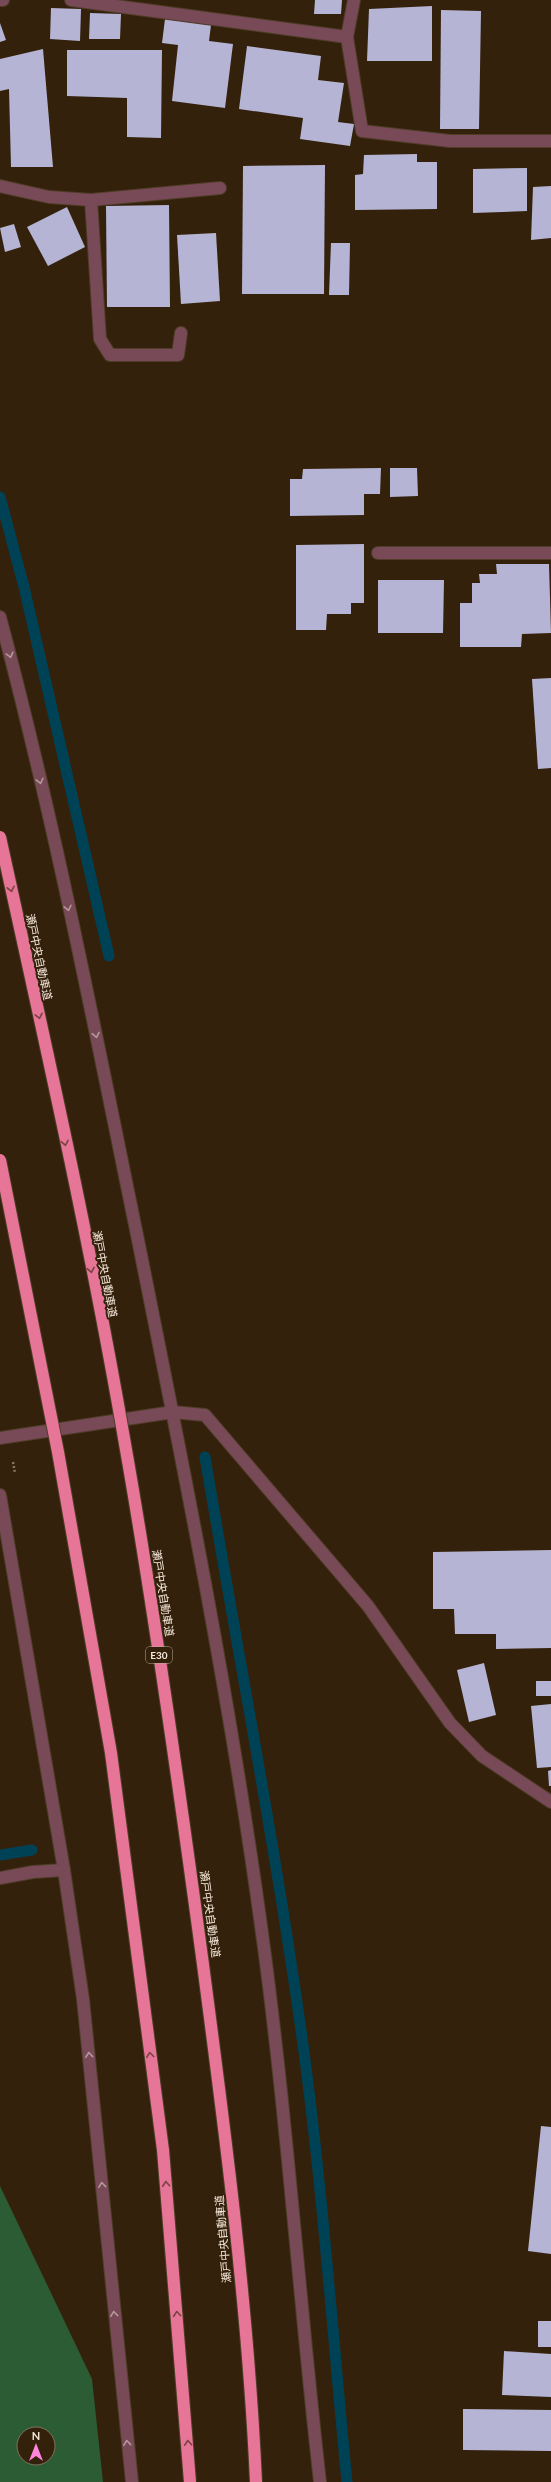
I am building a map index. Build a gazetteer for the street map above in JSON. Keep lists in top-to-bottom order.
{
  "streets": {
    "highway": ["瀬戸中央自動車道", "E30"]
  },
  "north": "top"
}
